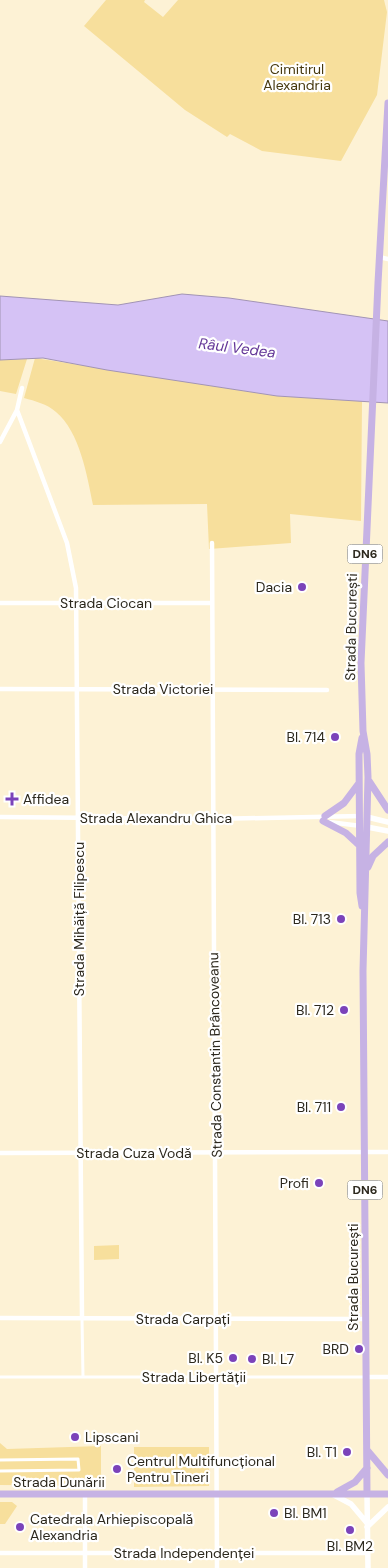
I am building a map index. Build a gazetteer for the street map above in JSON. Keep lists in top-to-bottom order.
{
  "streets": {
    "main road": ["DN6", "Strada București", "Strada Dunării"],
    "street": [
      "Strada Ciocan",
      "Strada Victoriei",
      "Strada Alexandru Ghica",
      "Strada Mihăiță Filipescu",
      "Strada Constantin Brâncoveanu",
      "Strada Cuza Vodă",
      "Strada Carpați",
      "Strada Libertății",
      "Strada Independenței"
    ]
  },
  "crossings": [
    ["DN6", "Strada București"],
    ["Strada Ciocan", "Strada Mihăiță Filipescu"],
    ["Strada Ciocan", "Strada Constantin Brâncoveanu"],
    ["Strada București", "Strada Alexandru Ghica"],
    ["Strada București", "Strada Cuza Vodă"],
    ["Strada București", "Strada Carpați"],
    ["Strada București", "Strada Libertății"],
    ["Strada București", "Strada Dunării"],
    ["Strada București", "Strada Independenței"],
    ["Strada Victoriei", "Strada Mihăiță Filipescu"],
    ["Strada Victoriei", "Strada Constantin Brâncoveanu"],
    ["Strada Alexandru Ghica", "Strada Mihăiță Filipescu"],
    ["Strada Alexandru Ghica", "Strada Constantin Brâncoveanu"],
    ["Strada Mihăiță Filipescu", "Strada Cuza Vodă"],
    ["Strada Mihăiță Filipescu", "Strada Carpați"],
    ["Strada Mihăiță Filipescu", "Strada Libertății"],
    ["Strada Constantin Brâncoveanu", "Strada Cuza Vodă"],
    ["Strada Constantin Brâncoveanu", "Strada Carpați"],
    ["Strada Constantin Brâncoveanu", "Strada Libertății"],
    ["Strada Constantin Brâncoveanu", "Strada Dunării"],
    ["Strada Constantin Brâncoveanu", "Strada Independenței"]
  ],
  "water": ["Râul Vedea"],
  "parks": ["Cimitirul Alexandria"],
  "places": {
    "other": [
      "Dacia",
      "Bl. 714",
      "Bl. 713",
      "Bl. 712",
      "Bl. 711",
      "Profi",
      "BRD",
      "Bl. K5",
      "Bl. L7",
      "Lipscani",
      "Bl. T1",
      "Centrul Multifuncțional Pentru Tineri",
      "Bl. BM1",
      "Catedrala Arhiepiscopală Alexandria",
      "Bl. BM2"
    ],
    "health": ["Affidea"]
  }
}
